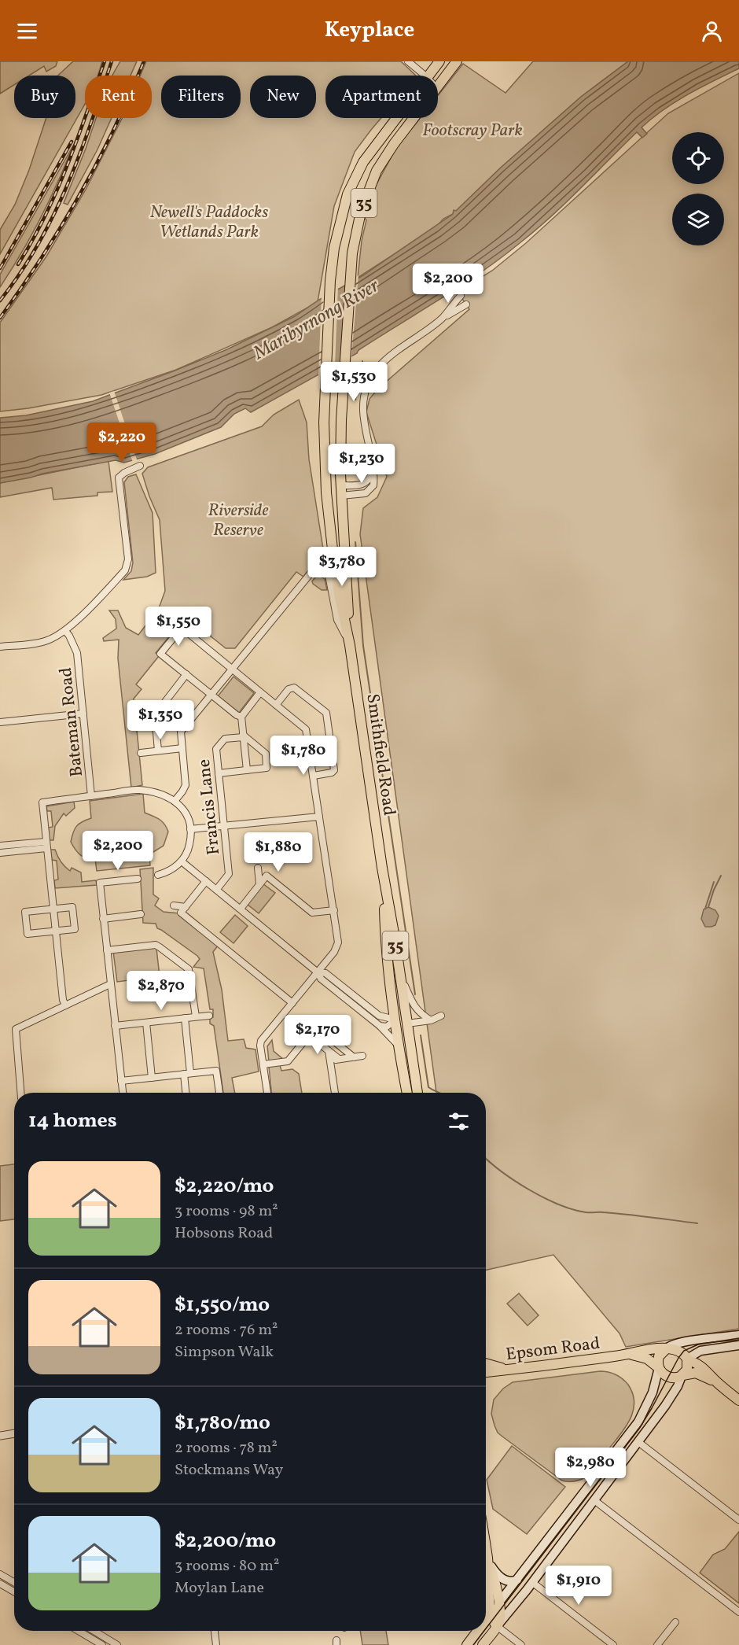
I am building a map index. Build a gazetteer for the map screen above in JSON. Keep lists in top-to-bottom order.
{
  "streets": {
    "main road": ["35", "Smithfield Road", "Epsom Road"],
    "street": ["Bateman Road", "Francis Lane"]
  },
  "crossings": [
    ["35", "Smithfield Road"]
  ],
  "water": ["Maribyrnong River"],
  "parks": ["Footscray Park", "Newell's Paddocks Wetlands Park", "Riverside Reserve"],
  "page": {
    "header": "Keyplace",
    "chip": [
      "Buy",
      "Rent",
      "Filters",
      "New",
      "Apartment"
    ],
    "price": [
      "$2,200",
      "$1,530",
      "$2,220",
      "$1,230",
      "$3,780",
      "$1,550",
      "$1,350",
      "$1,780",
      "$2,200",
      "$1,880",
      "$2,870",
      "$2,170",
      "$2,980",
      "$1,910"
    ],
    "heading": "14 homes",
    "list": [
      {
        "name": "$2,220/mo",
        "note": "3 rooms · 98 m² · Hobsons Road"
      },
      {
        "name": "$1,550/mo",
        "note": "2 rooms · 76 m² · Simpson Walk"
      },
      {
        "name": "$1,780/mo",
        "note": "2 rooms · 78 m² · Stockmans Way"
      },
      {
        "name": "$2,200/mo",
        "note": "3 rooms · 80 m² · Moylan Lane"
      }
    ]
  }
}
